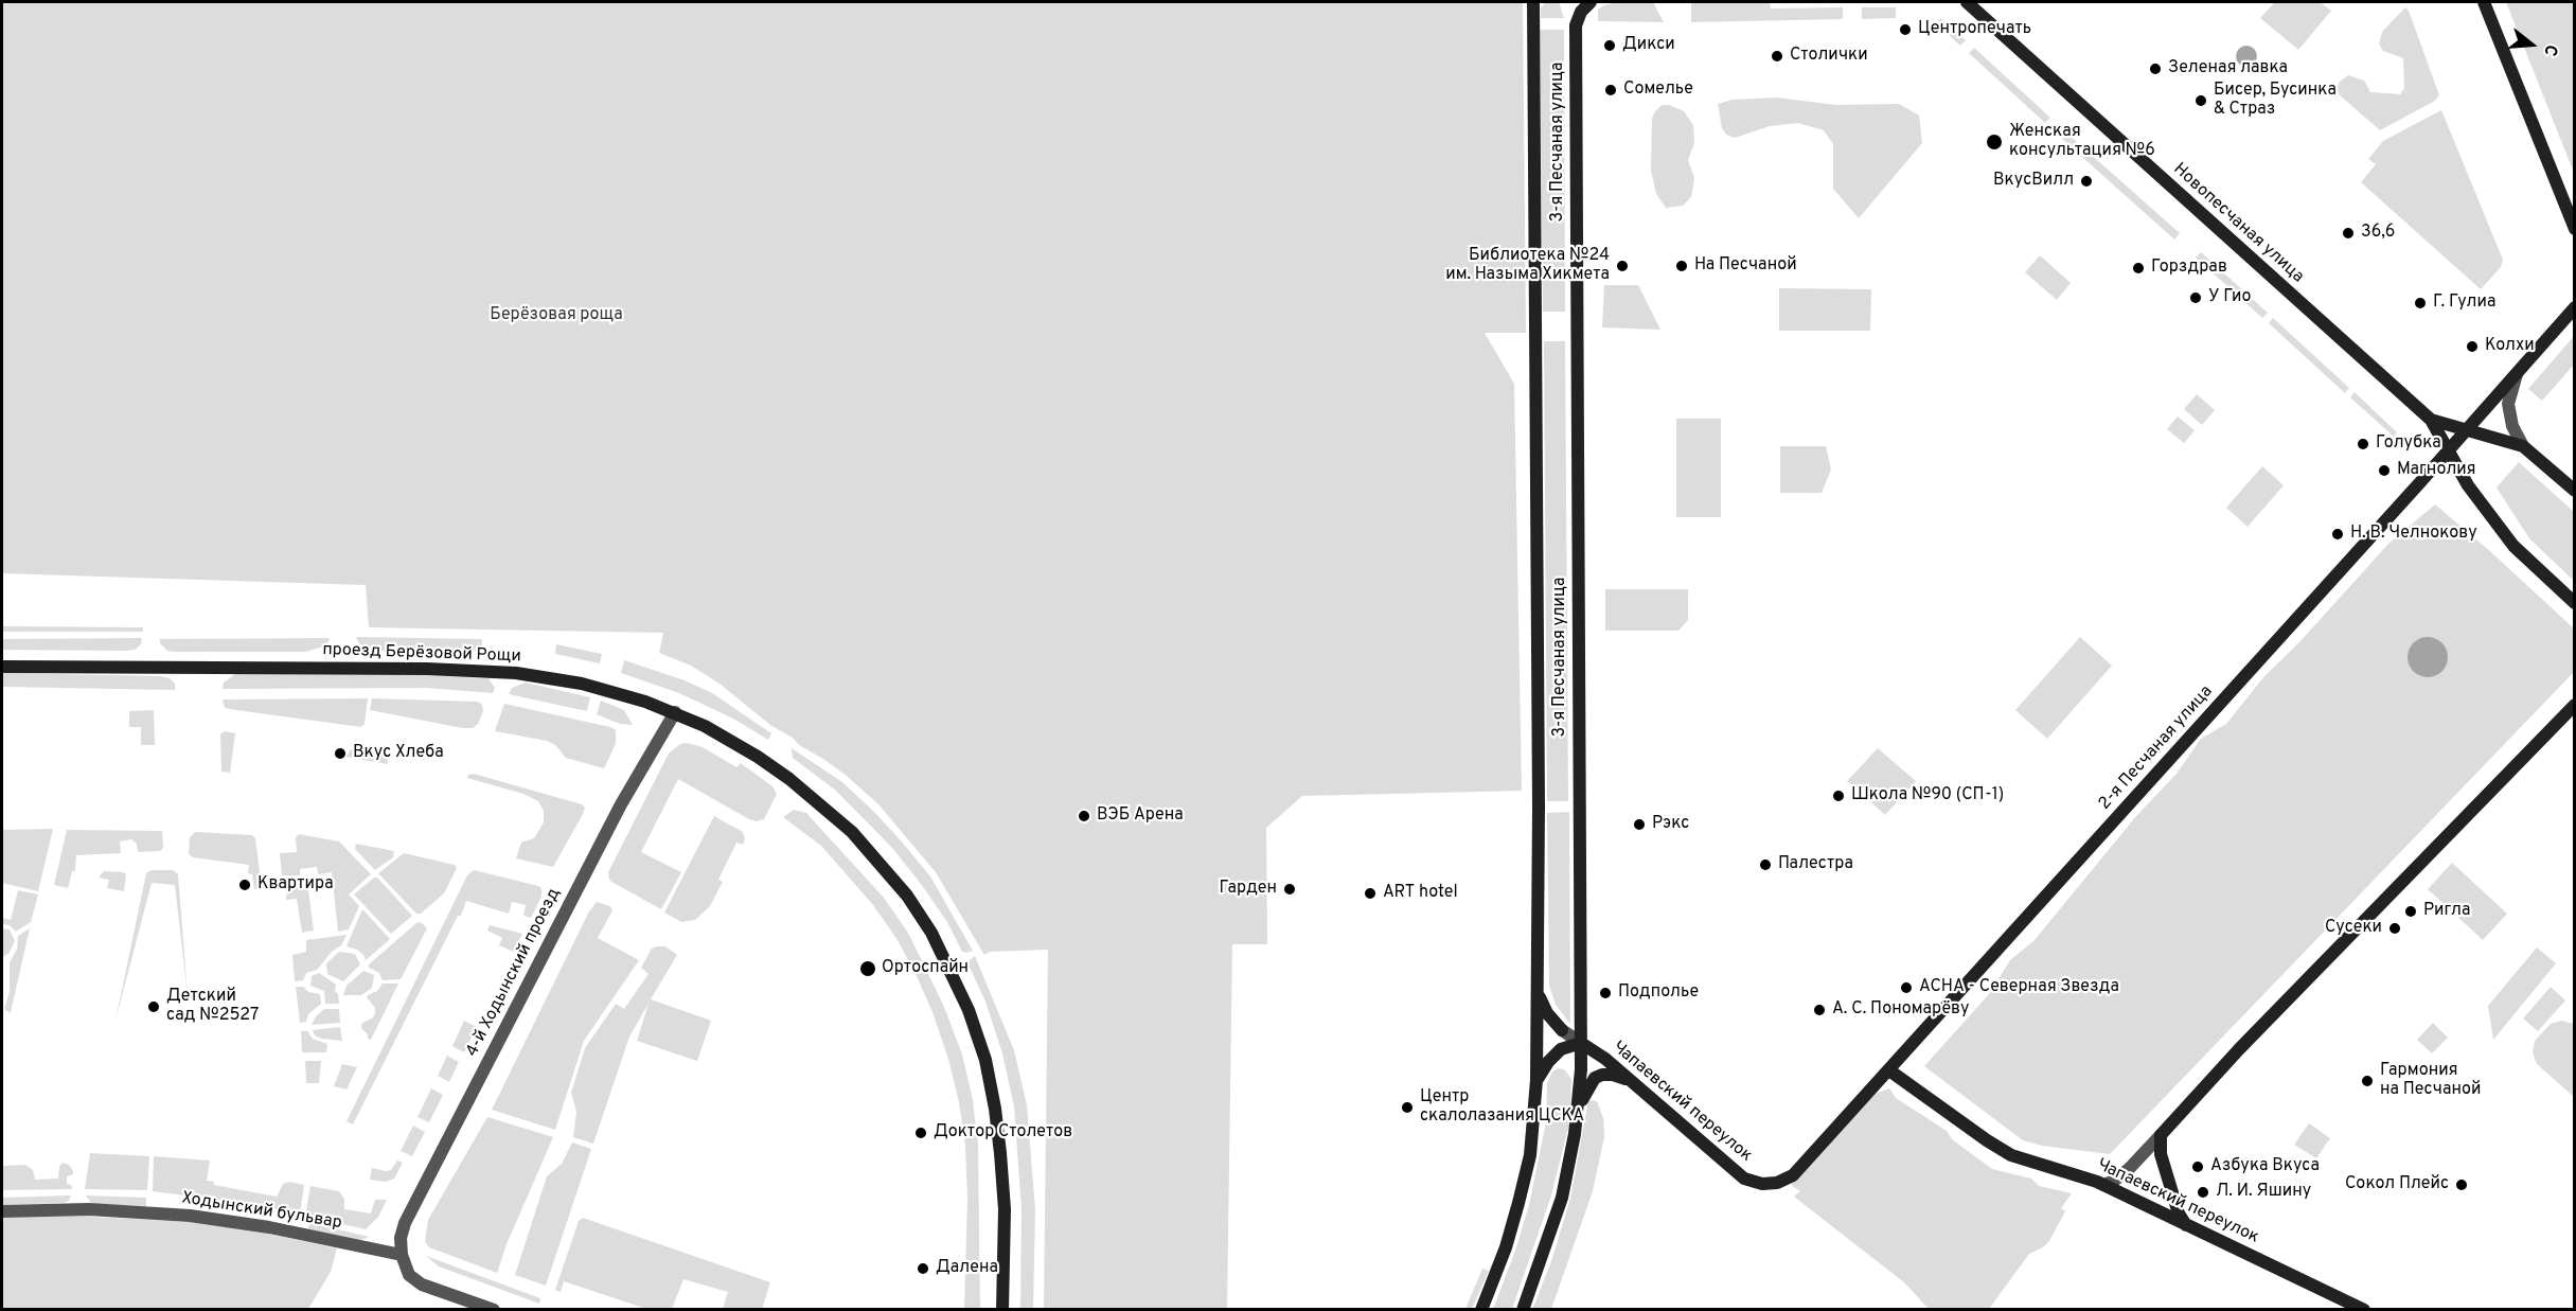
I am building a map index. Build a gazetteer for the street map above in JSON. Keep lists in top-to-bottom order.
{
  "streets": {
    "street": [
      "3-я Песчаная улица",
      "Новопесчаная улица",
      "проезд Берёзовой Рощи",
      "2-я Песчаная улица",
      "4-й Ходынский проезд",
      "Чапаевский переулок",
      "Ходынский бульвар"
    ]
  },
  "crossings": [
    ["3-я Песчаная улица", "Чапаевский переулок"],
    ["Новопесчаная улица", "2-я Песчаная улица"],
    ["проезд Берёзовой Рощи", "4-й Ходынский проезд"],
    ["2-я Песчаная улица", "Чапаевский переулок"],
    ["4-й Ходынский проезд", "Ходынский бульвар"]
  ],
  "parks": ["Берёзовая роща"],
  "places": [
    "Центропечать",
    "Дикси",
    "Столички",
    "Зеленая лавка",
    "Сомелье",
    "Бисер, Бусинка & Страз",
    "Женская консультация №6",
    "ВкусВилл",
    "36,6",
    "Библиотека №24 им. Назыма Хикмета",
    "На Песчаной",
    "Горздрав",
    "У Гио",
    "Г. Гулиа",
    "Колхи",
    "Голубка",
    "Магнолия",
    "Н. В. Челнокову",
    "Вкус Хлеба",
    "Школа №90 (СП-1)",
    "ВЭБ Арена",
    "Рэкс",
    "Палестра",
    "Квартира",
    "Гарден",
    "ART hotel",
    "Ригла",
    "Сусеки",
    "Ортоспайн",
    "АСНА - Северная Звезда",
    "Подполье",
    "Детский сад №2527",
    "А. С. Пономарёву",
    "Гармония на Песчаной",
    "Центр скалолазания ЦСКА",
    "Доктор Столетов",
    "Азбука Вкуса",
    "Сокол Плейс",
    "Л. И. Яшину",
    "Далена"
  ],
  "north": "right"
}
